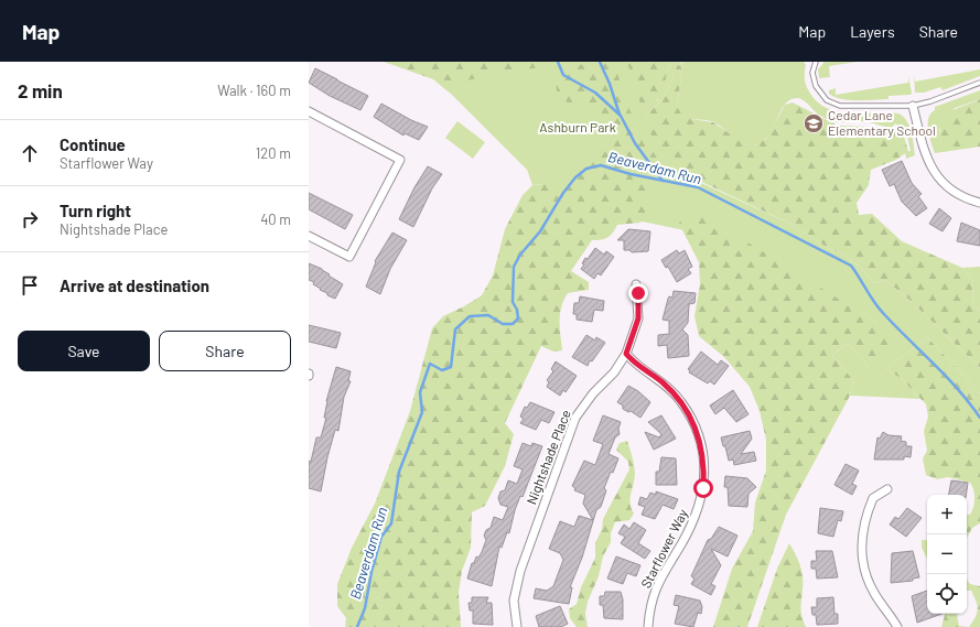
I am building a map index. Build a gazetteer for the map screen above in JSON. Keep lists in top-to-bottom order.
{
  "streets": {
    "street": ["Nightshade Place", "Starflower Way"]
  },
  "crossings": [
    ["Nightshade Place", "Starflower Way"]
  ],
  "water": ["Beaverdam Run"],
  "parks": ["Ashburn Park"],
  "places": {
    "school or university": ["Cedar Lane Elementary School"]
  },
  "page": {
    "header": "Map",
    "nav": ["Map", "Layers", "Share"],
    "heading": ["2 min", "Walk · 160 m"],
    "list": [
      ["Continue", "Starflower Way", "120 m"],
      ["Turn right", "Nightshade Place", "40 m"],
      "Arrive at destination"
    ],
    "buttons": ["Save", "Share"],
    "map_buttons": ["+", "−"]
  }
}
